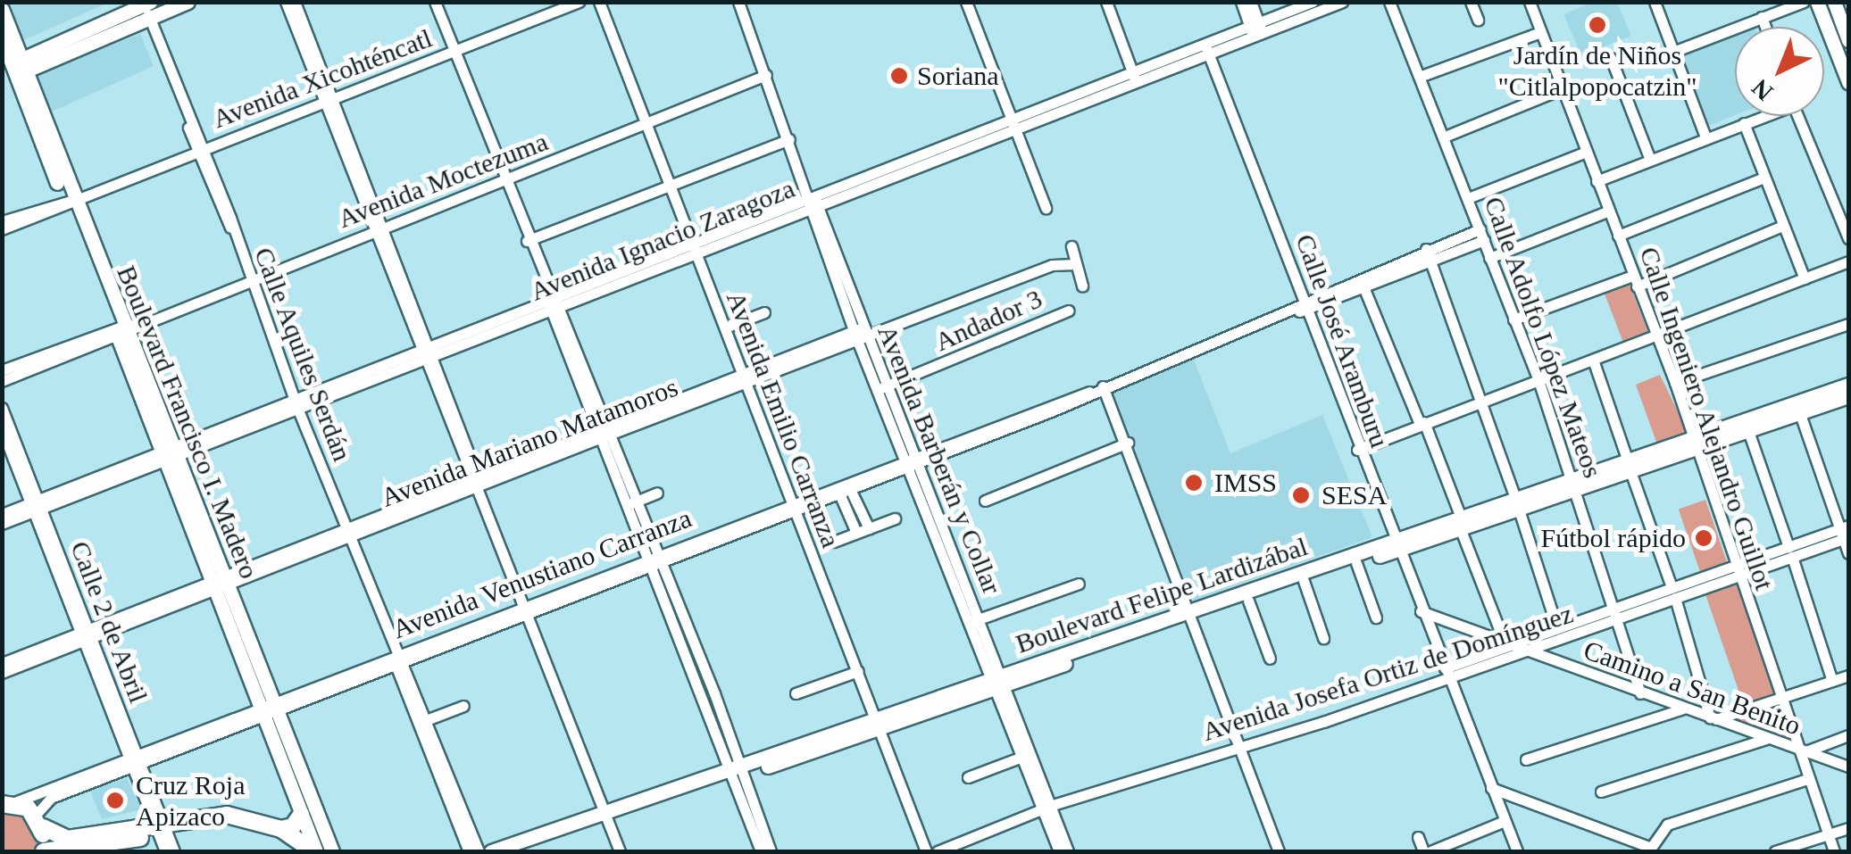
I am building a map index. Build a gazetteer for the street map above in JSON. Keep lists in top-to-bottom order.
{
  "streets": {
    "main road": ["Boulevard Francisco I. Madero", "Boulevard Felipe Lardizábal"],
    "street": [
      "Avenida Xicohténcatl",
      "Avenida Moctezuma",
      "Avenida Ignacio Zaragoza",
      "Andador 3",
      "Calle Adolfo López Mateos",
      "Calle José Aramburu",
      "Calle Aquiles Serdán",
      "Calle Ingeniero Alejandro Guillot",
      "Avenida Emilio Carranza",
      "Avenida Mariano Matamoros",
      "Avenida Barberán y Collar",
      "Avenida Venustiano Carranza",
      "Calle 2 de Abril",
      "Avenida Josefa Ortiz de Domínguez",
      "Camino a San Benito"
    ]
  },
  "crossings": [
    ["Avenida Xicohténcatl", "Calle Aquiles Serdán"],
    ["Avenida Xicohténcatl", "Boulevard Francisco I. Madero"],
    ["Avenida Moctezuma", "Calle Aquiles Serdán"],
    ["Avenida Moctezuma", "Avenida Emilio Carranza"],
    ["Avenida Moctezuma", "Boulevard Francisco I. Madero"],
    ["Avenida Moctezuma", "Avenida Barberán y Collar"],
    ["Avenida Ignacio Zaragoza", "Calle José Aramburu"],
    ["Avenida Ignacio Zaragoza", "Calle Aquiles Serdán"],
    ["Avenida Ignacio Zaragoza", "Avenida Emilio Carranza"],
    ["Avenida Ignacio Zaragoza", "Boulevard Francisco I. Madero"],
    ["Avenida Ignacio Zaragoza", "Avenida Barberán y Collar"],
    ["Avenida Ignacio Zaragoza", "Calle 2 de Abril"],
    ["Andador 3", "Avenida Barberán y Collar"],
    ["Calle Adolfo López Mateos", "Avenida Venustiano Carranza"],
    ["Calle Adolfo López Mateos", "Boulevard Felipe Lardizábal"],
    ["Calle Adolfo López Mateos", "Avenida Josefa Ortiz de Domínguez"],
    ["Calle Adolfo López Mateos", "Camino a San Benito"],
    ["Calle José Aramburu", "Avenida Venustiano Carranza"],
    ["Calle José Aramburu", "Boulevard Felipe Lardizábal"],
    ["Calle José Aramburu", "Avenida Josefa Ortiz de Domínguez"],
    ["Calle José Aramburu", "Camino a San Benito"],
    ["Calle Aquiles Serdán", "Avenida Mariano Matamoros"],
    ["Calle Aquiles Serdán", "Avenida Venustiano Carranza"],
    ["Calle Ingeniero Alejandro Guillot", "Boulevard Felipe Lardizábal"],
    ["Calle Ingeniero Alejandro Guillot", "Avenida Josefa Ortiz de Domínguez"],
    ["Calle Ingeniero Alejandro Guillot", "Camino a San Benito"],
    ["Avenida Emilio Carranza", "Avenida Mariano Matamoros"],
    ["Avenida Emilio Carranza", "Avenida Venustiano Carranza"],
    ["Avenida Emilio Carranza", "Boulevard Felipe Lardizábal"],
    ["Avenida Emilio Carranza", "Avenida Josefa Ortiz de Domínguez"],
    ["Boulevard Francisco I. Madero", "Avenida Mariano Matamoros"],
    ["Boulevard Francisco I. Madero", "Avenida Venustiano Carranza"],
    ["Avenida Mariano Matamoros", "Avenida Barberán y Collar"],
    ["Avenida Mariano Matamoros", "Calle 2 de Abril"],
    ["Avenida Barberán y Collar", "Avenida Venustiano Carranza"],
    ["Avenida Barberán y Collar", "Boulevard Felipe Lardizábal"],
    ["Avenida Barberán y Collar", "Avenida Josefa Ortiz de Domínguez"],
    ["Avenida Venustiano Carranza", "Calle 2 de Abril"],
    ["Avenida Josefa Ortiz de Domínguez", "Camino a San Benito"]
  ],
  "places": [
    "Jardín de Niños \"Citlalpopocatzin\"",
    "Soriana",
    "IMSS",
    "SESA",
    "Fútbol rápido",
    "Cruz Roja Apizaco"
  ],
  "north": "bottom left"
}
